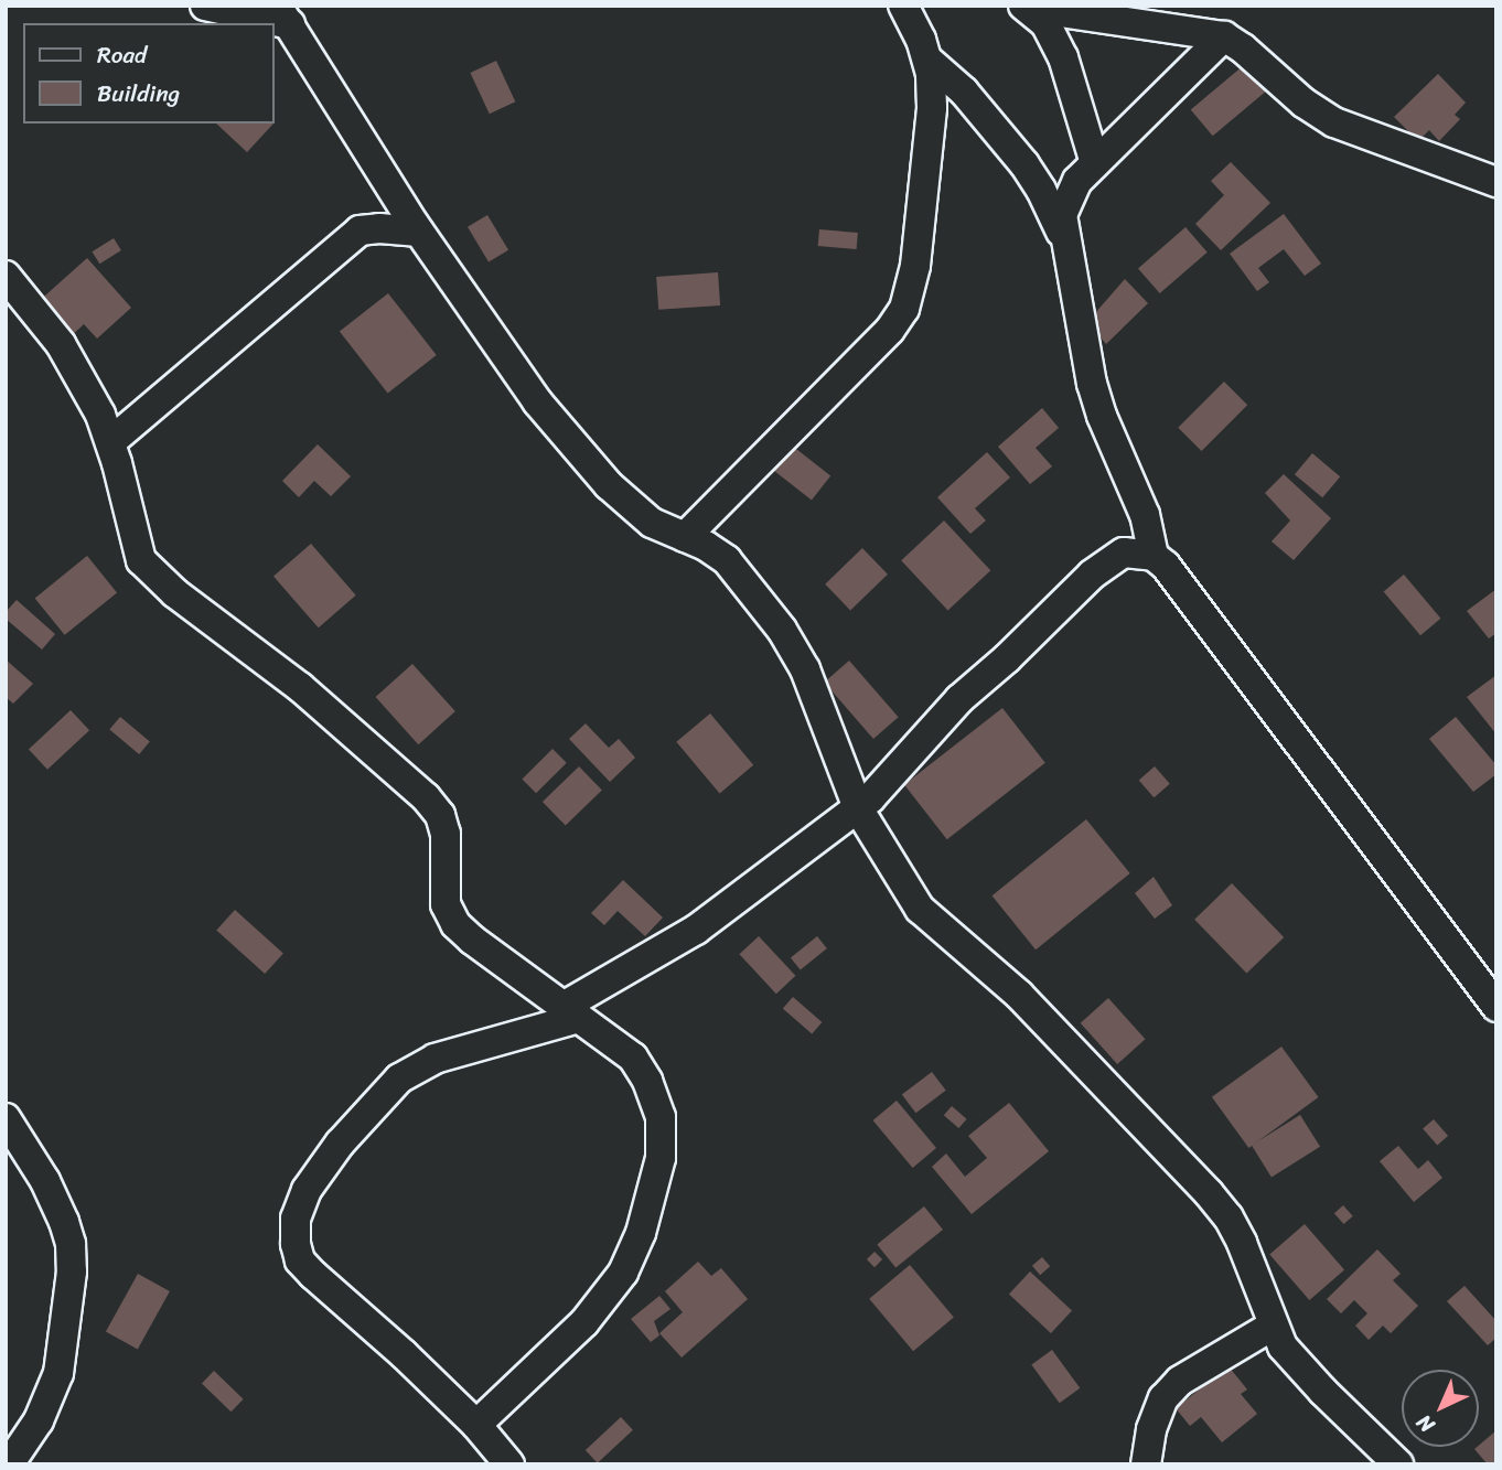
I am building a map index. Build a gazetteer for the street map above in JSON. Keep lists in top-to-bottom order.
{
  "legend": ["Road", "Building"],
  "north": "bottom left"
}
